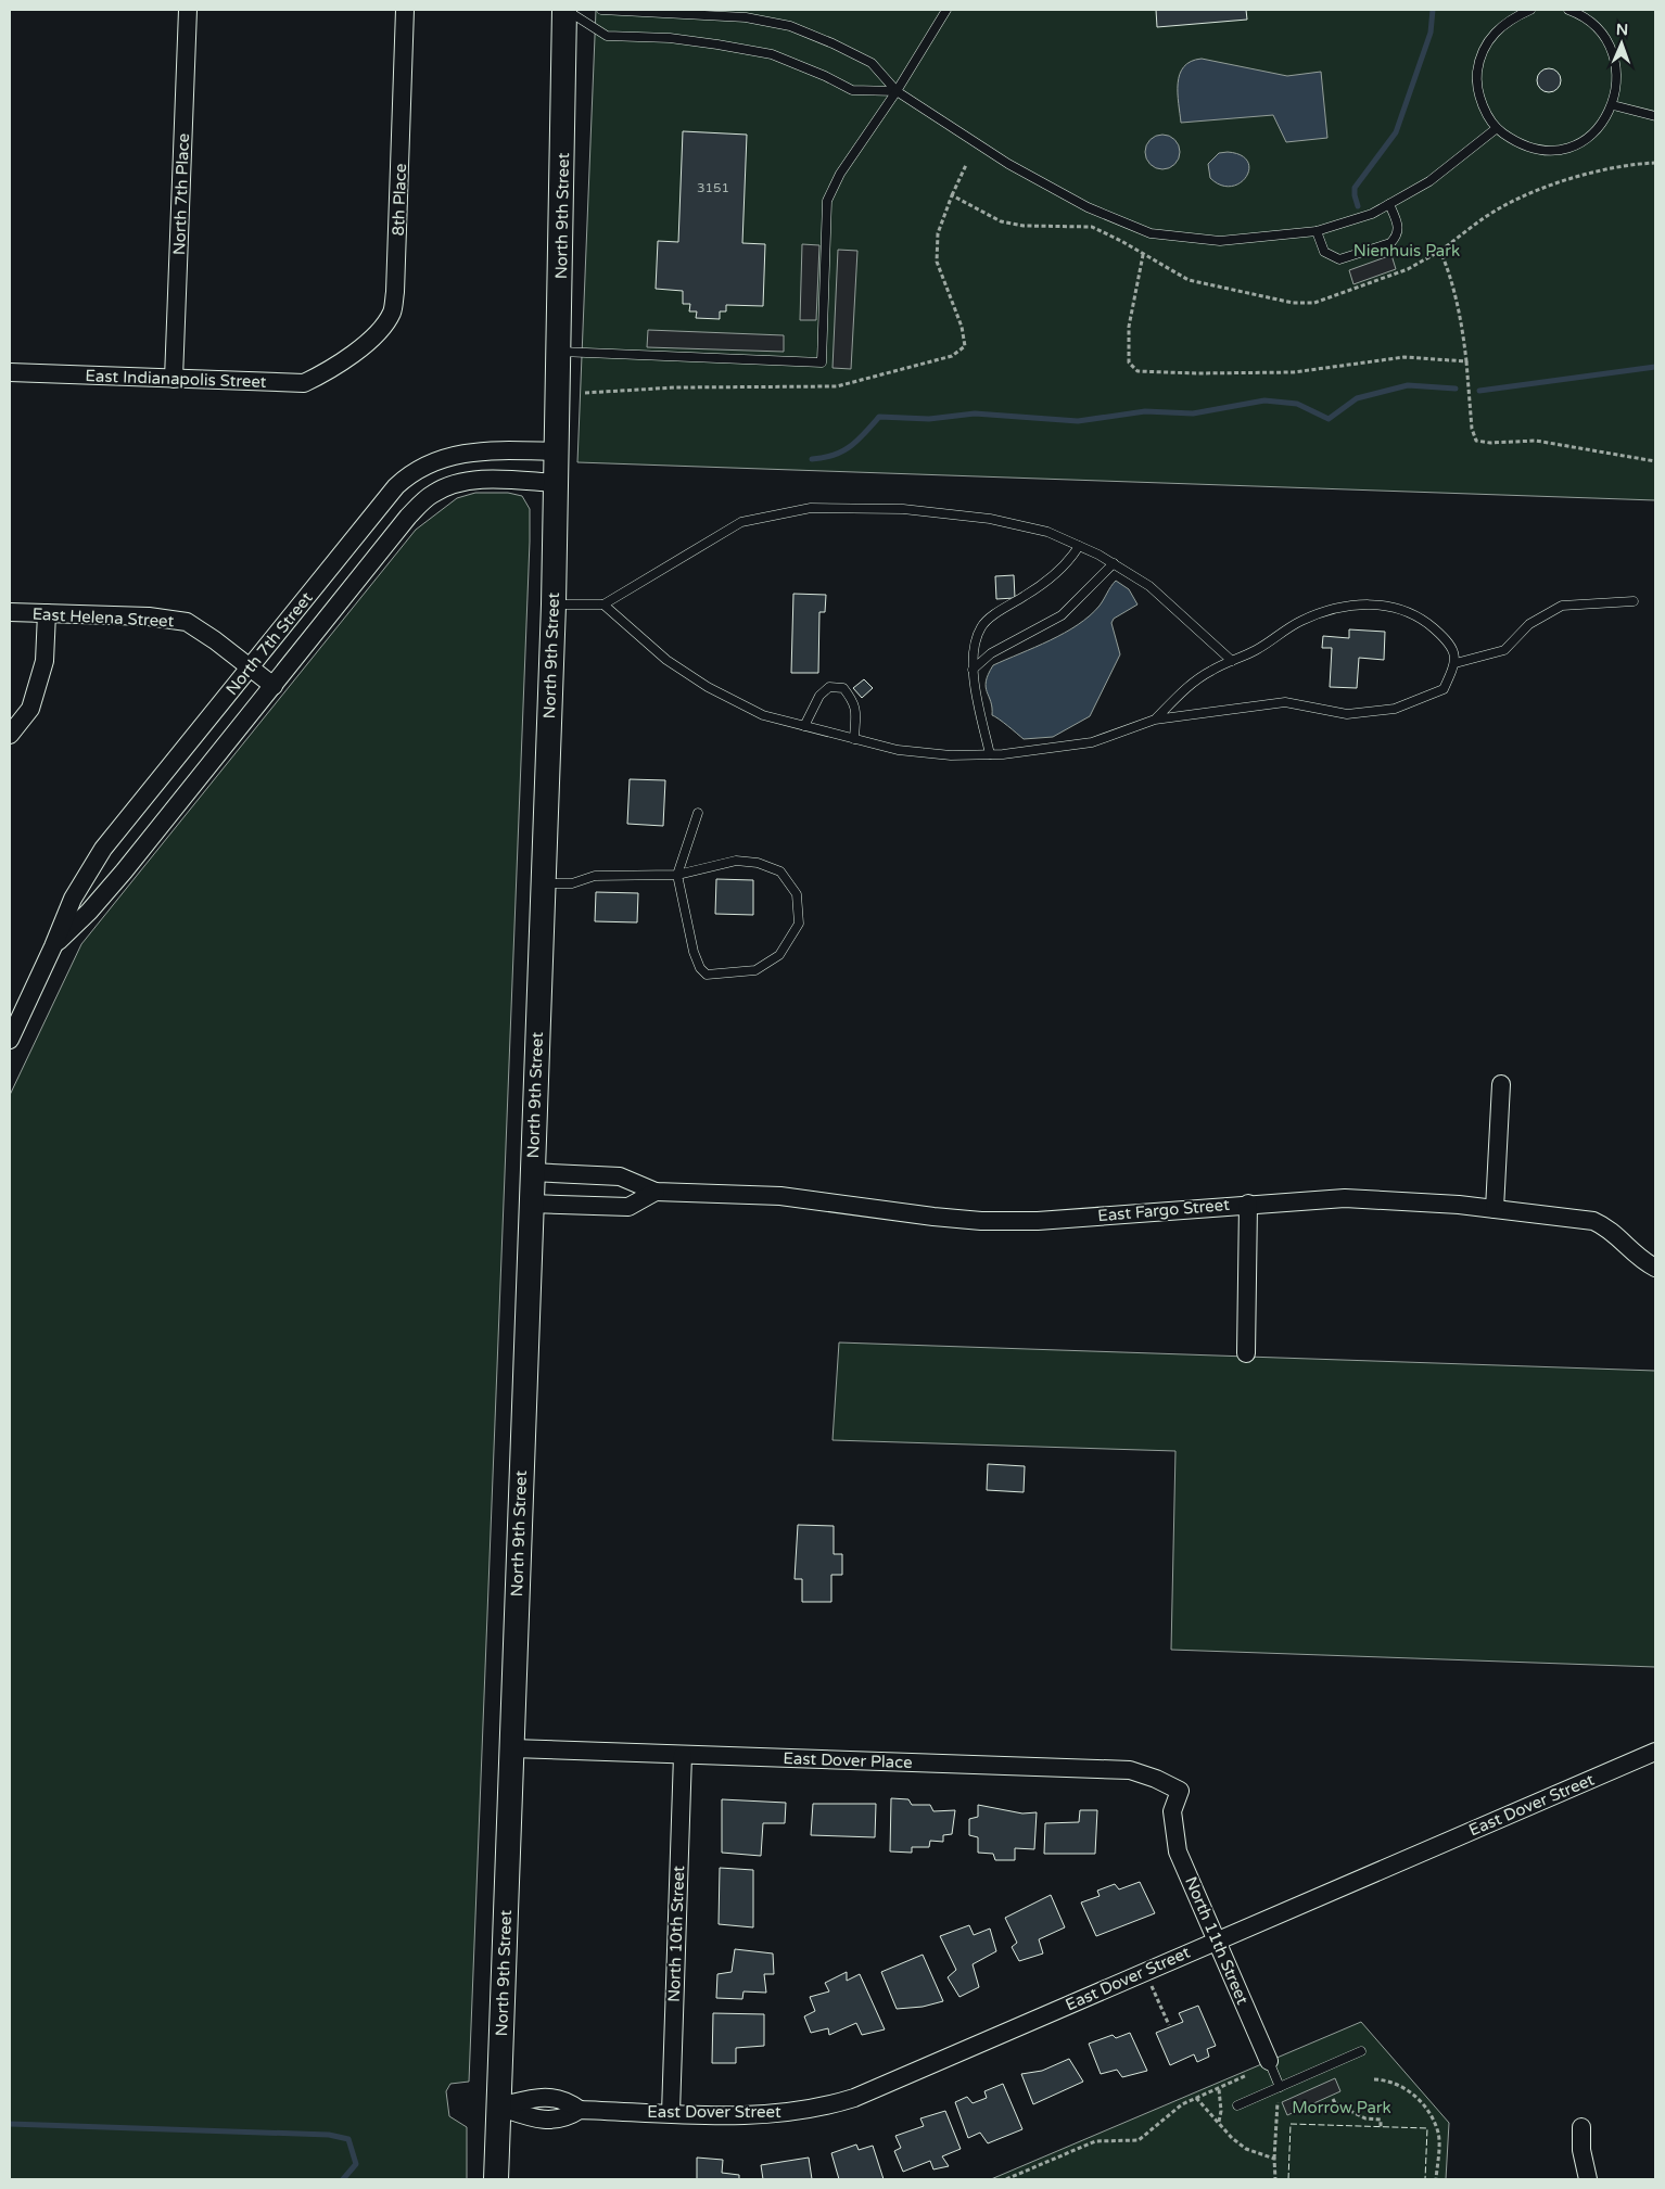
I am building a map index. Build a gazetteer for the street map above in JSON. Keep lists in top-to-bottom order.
{
  "streets": {
    "main road": ["North 9th Street"],
    "street": [
      "North 7th Place",
      "8th Place",
      "East Indianapolis Street",
      "East Helena Street",
      "North 7th Street",
      "East Fargo Street",
      "East Dover Place",
      "East Dover Street",
      "North 10th Street",
      "North 11th Street"
    ]
  },
  "crossings": [
    ["North 7th Place", "East Indianapolis Street"],
    ["8th Place", "East Indianapolis Street"],
    ["North 9th Street", "North 7th Street"],
    ["North 9th Street", "East Fargo Street"],
    ["North 9th Street", "East Dover Place"],
    ["North 9th Street", "East Dover Street"],
    ["East Helena Street", "North 7th Street"],
    ["East Dover Place", "North 10th Street"],
    ["East Dover Place", "North 11th Street"],
    ["East Dover Street", "North 10th Street"],
    ["East Dover Street", "North 11th Street"]
  ],
  "parks": ["Nienhuis Park", "Morrow Park"],
  "house_numbers": ["3151"],
  "north": "top"
}
